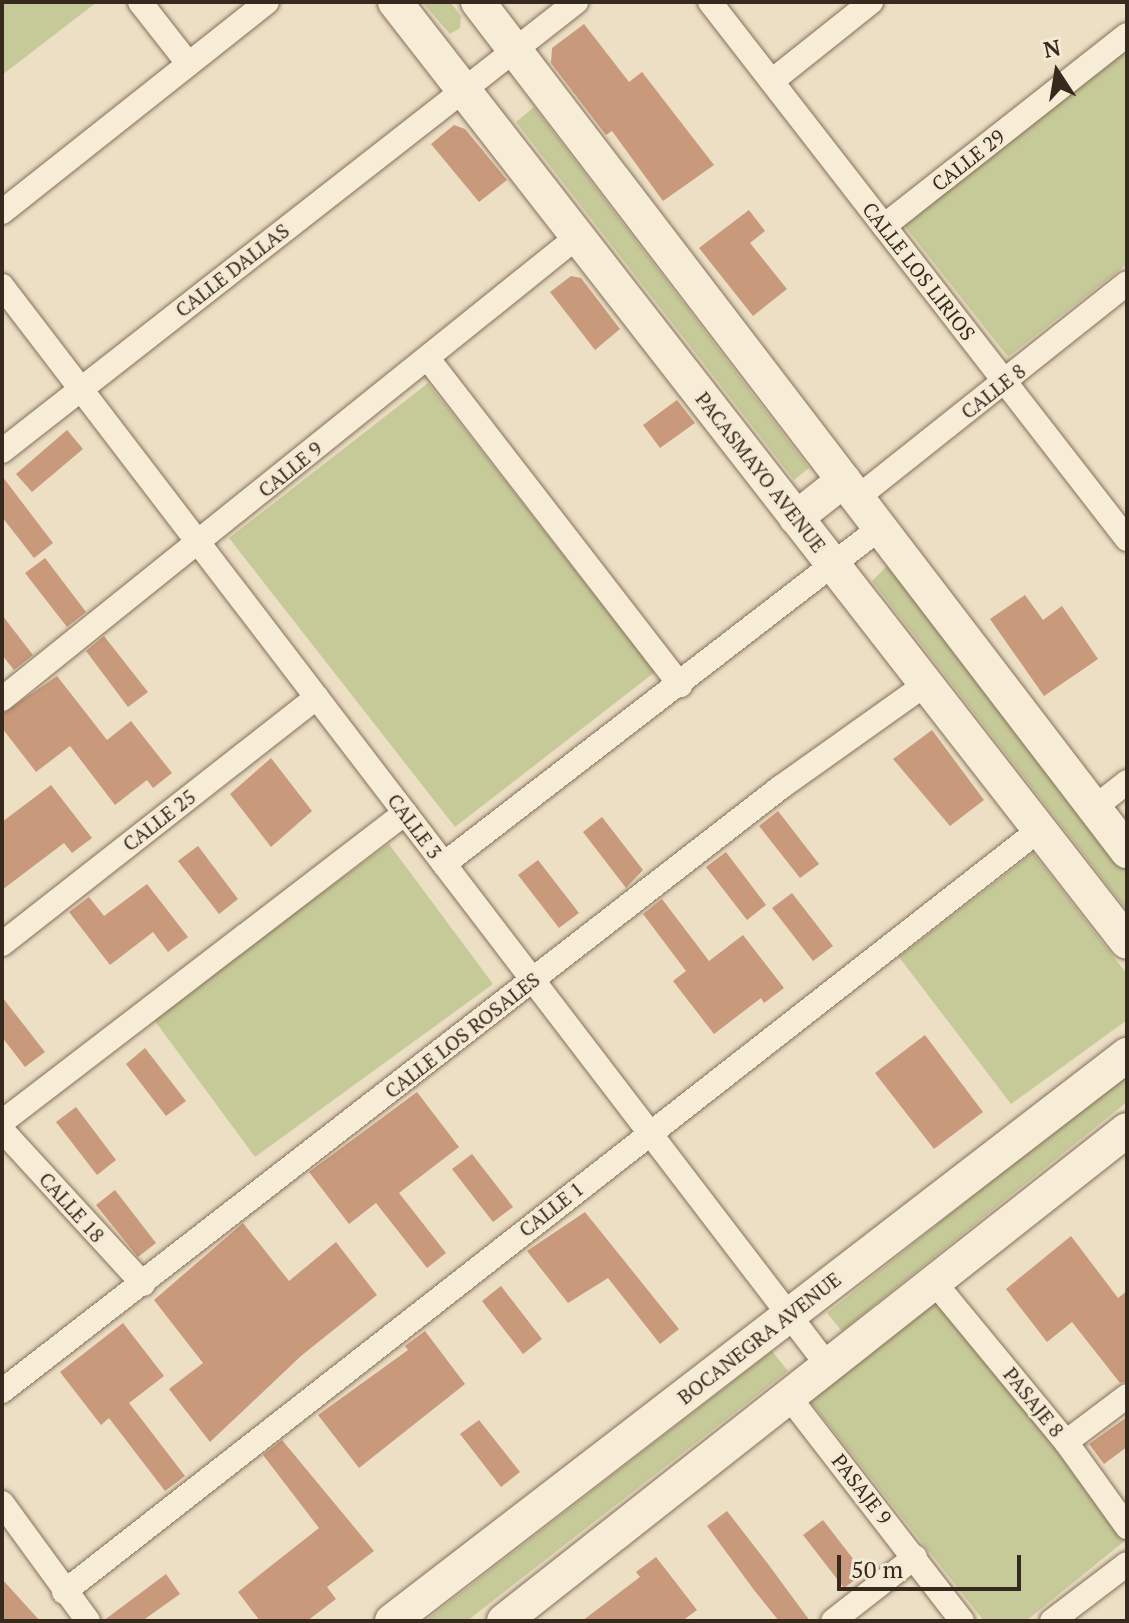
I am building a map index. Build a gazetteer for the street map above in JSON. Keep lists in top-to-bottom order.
{
  "streets": {
    "main road": ["PACASMAYO AVENUE", "BOCANEGRA AVENUE"],
    "street": [
      "CALLE 29",
      "CALLE DALLAS",
      "CALLE LOS LIRIOS",
      "CALLE 8",
      "CALLE 9",
      "CALLE 25",
      "CALLE 3",
      "CALLE LOS ROSALES",
      "CALLE 18",
      "CALLE 1",
      "PASAJE 8",
      "PASAJE 9"
    ]
  },
  "crossings": [
    ["CALLE 29", "CALLE LOS LIRIOS"],
    ["CALLE DALLAS", "PACASMAYO AVENUE"],
    ["CALLE DALLAS", "CALLE 3"],
    ["CALLE LOS LIRIOS", "CALLE 8"],
    ["CALLE 9", "PACASMAYO AVENUE"],
    ["CALLE 9", "CALLE 3"],
    ["PACASMAYO AVENUE", "CALLE LOS ROSALES"],
    ["PACASMAYO AVENUE", "CALLE 1"],
    ["CALLE 25", "CALLE 3"],
    ["CALLE 3", "CALLE LOS ROSALES"],
    ["CALLE 3", "CALLE 1"],
    ["CALLE 3", "BOCANEGRA AVENUE"],
    ["CALLE LOS ROSALES", "CALLE 18"]
  ],
  "scale_bar": "50 m",
  "north": "top"
}
